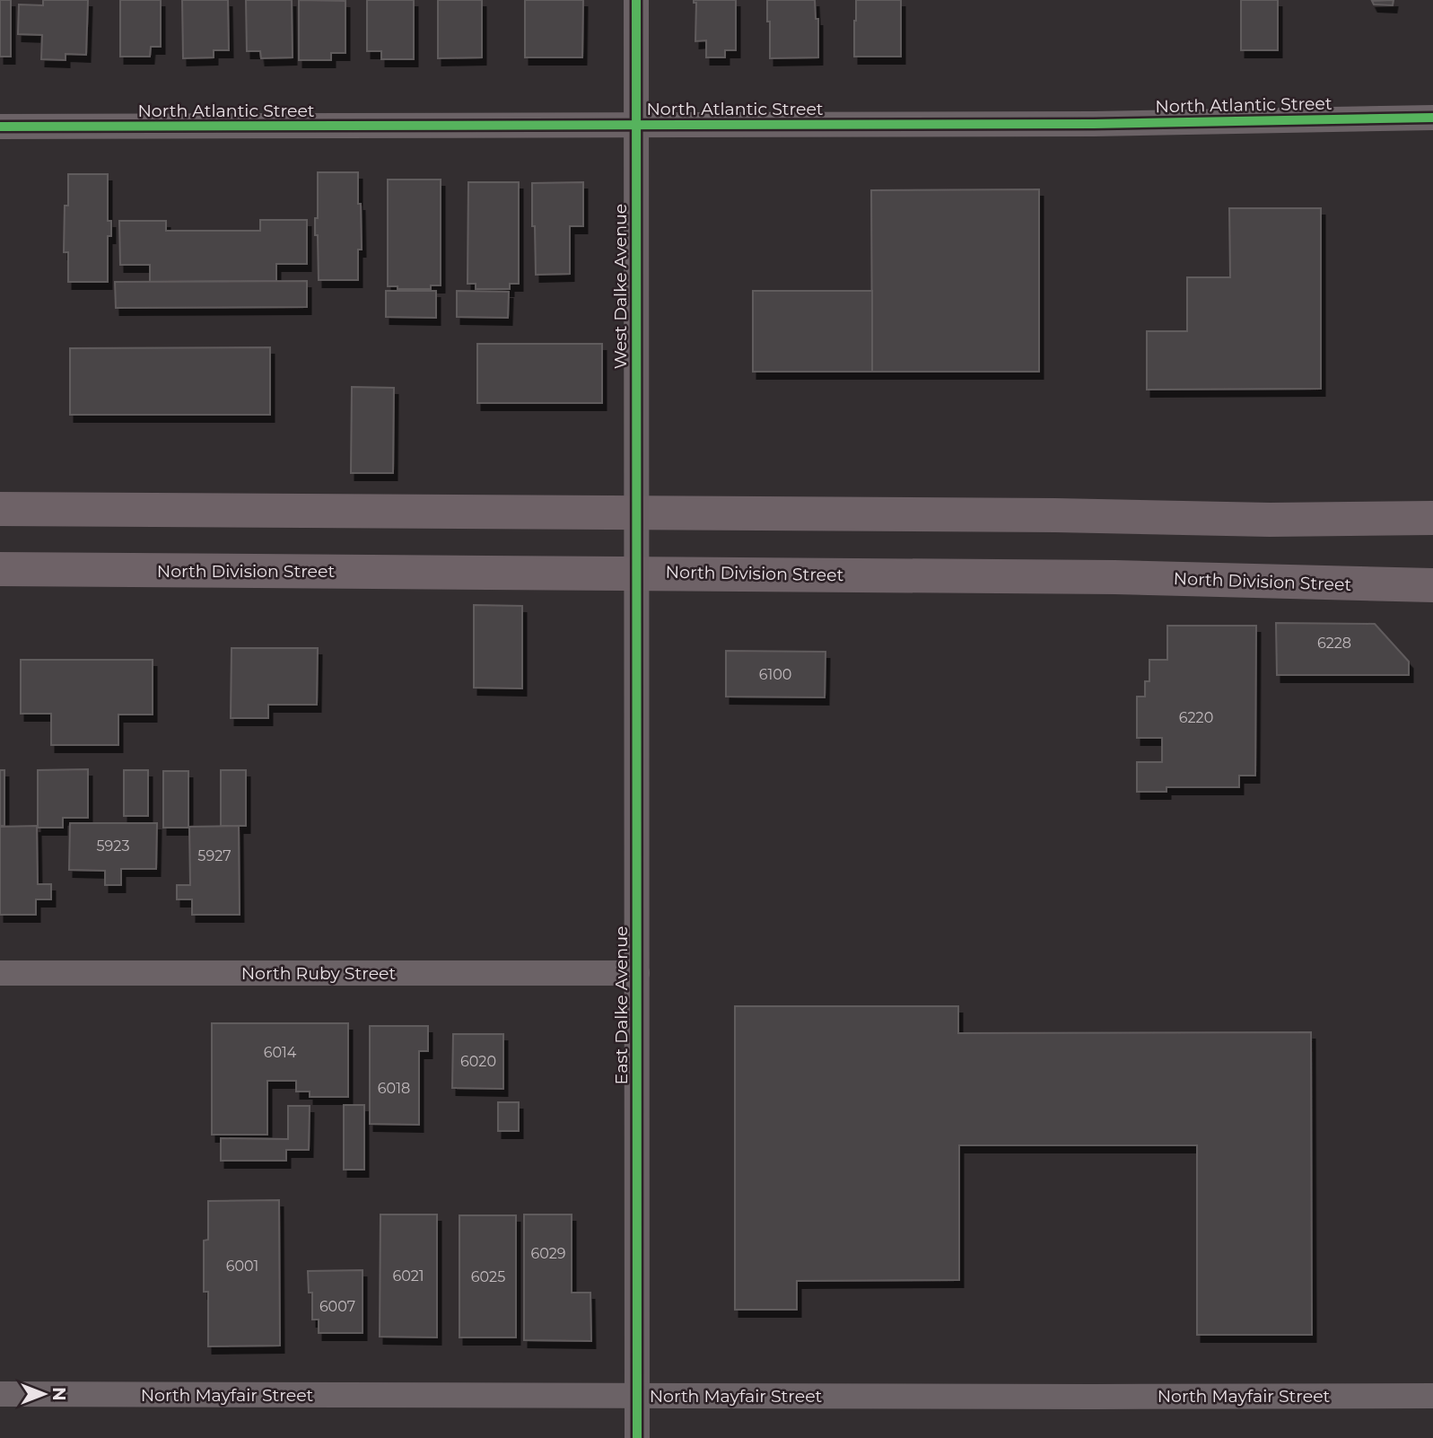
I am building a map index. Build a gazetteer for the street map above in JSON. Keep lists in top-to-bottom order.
{
  "streets": {
    "main road": ["North Division Street"],
    "street": [
      "North Atlantic Street",
      "West Dalke Avenue",
      "North Ruby Street",
      "East Dalke Avenue",
      "North Mayfair Street"
    ]
  },
  "crossings": [
    ["North Atlantic Street", "West Dalke Avenue"],
    ["West Dalke Avenue", "North Division Street"],
    ["West Dalke Avenue", "East Dalke Avenue"],
    ["North Division Street", "East Dalke Avenue"],
    ["North Ruby Street", "East Dalke Avenue"],
    ["East Dalke Avenue", "North Mayfair Street"]
  ],
  "house_numbers": [
    "6228",
    "6100",
    "6220",
    "5923",
    "5927",
    "6014",
    "6020",
    "6018",
    "6029",
    "6001",
    "6021",
    "6025",
    "6007"
  ],
  "north": "right"
}
